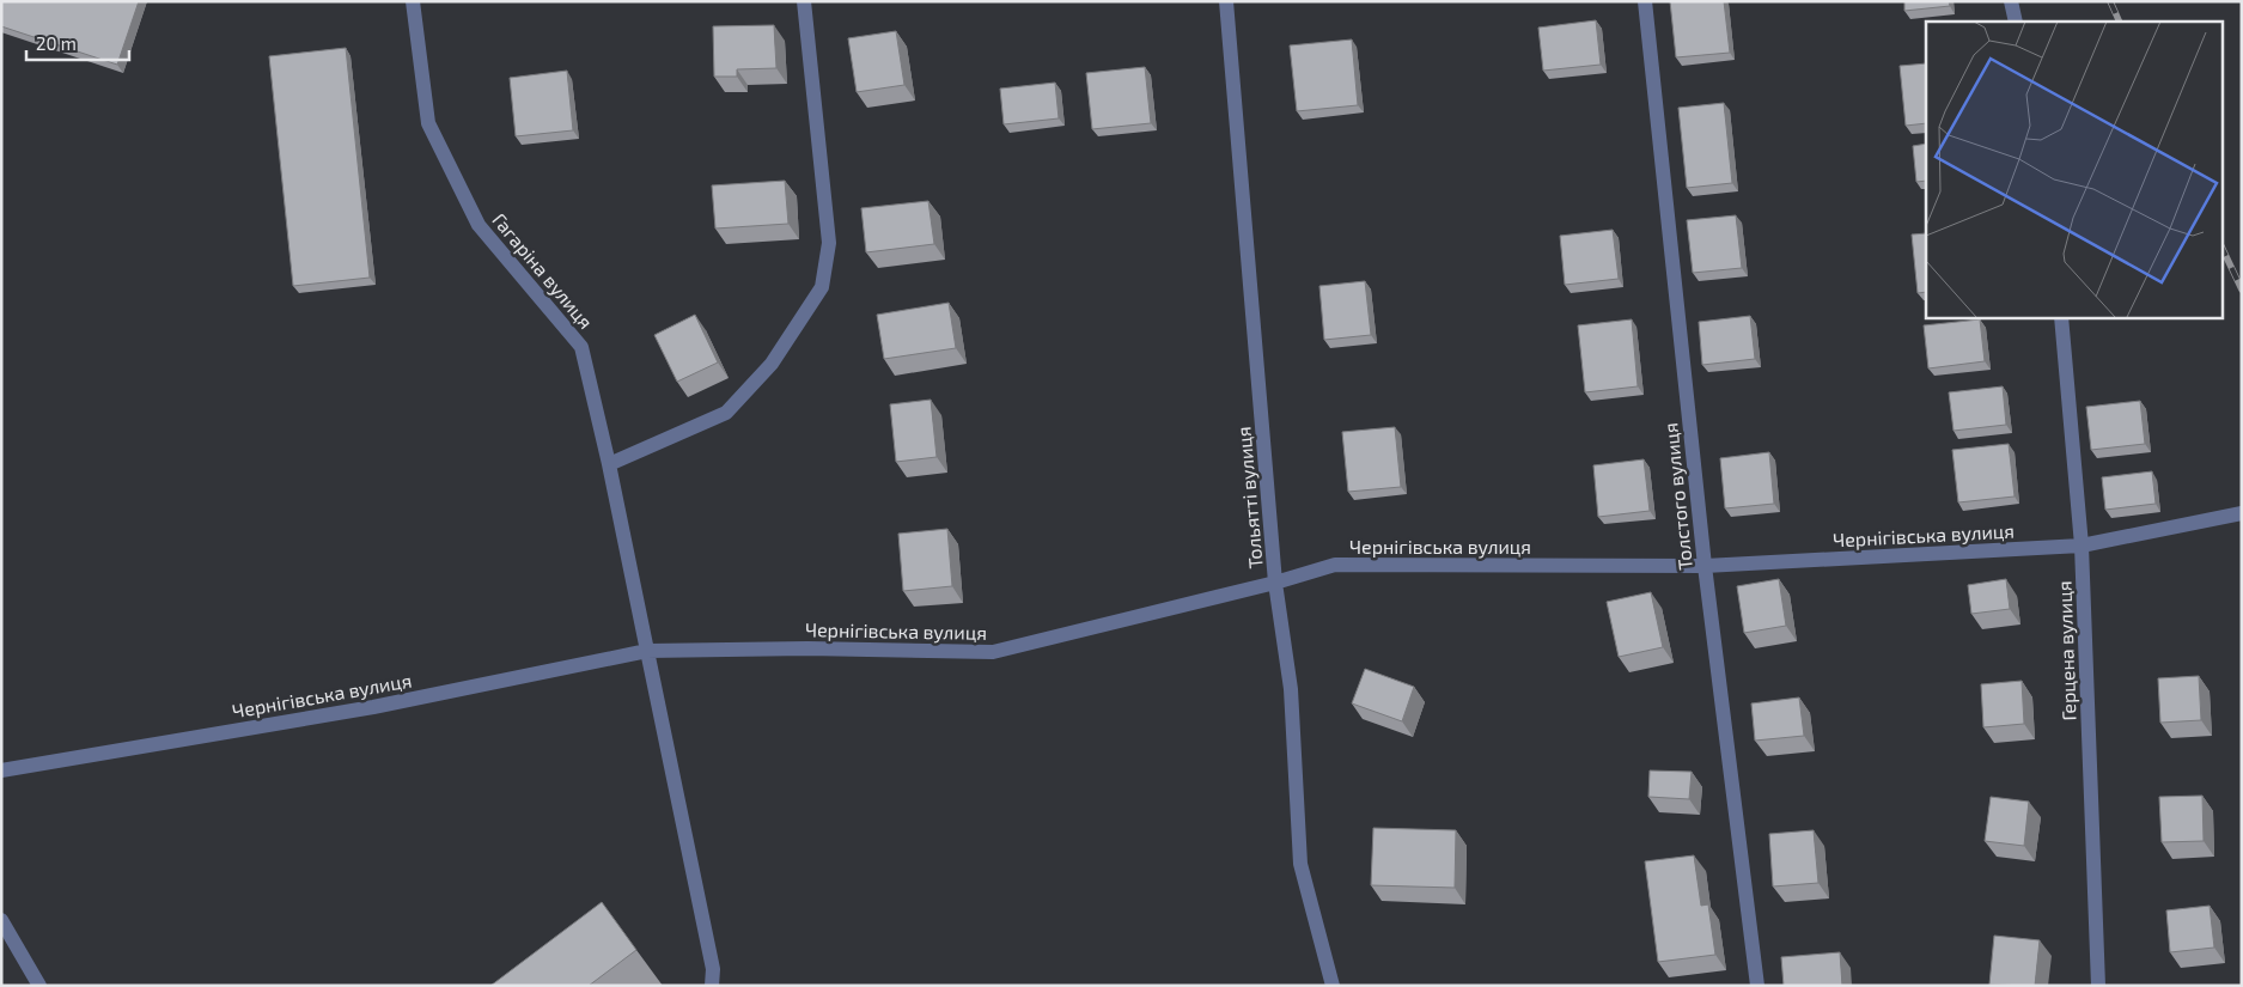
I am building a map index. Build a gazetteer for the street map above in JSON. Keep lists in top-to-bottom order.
{
  "streets": {
    "street": [
      "Гагаріна вулиця",
      "Толстого вулиця",
      "Тольятті вулиця",
      "Чернігівська вулиця",
      "Герцена вулиця"
    ]
  },
  "crossings": [
    ["Толстого вулиця", "Чернігівська вулиця"],
    ["Тольятті вулиця", "Чернігівська вулиця"],
    ["Чернігівська вулиця", "Герцена вулиця"]
  ],
  "scale_bar": "20 m"
}
